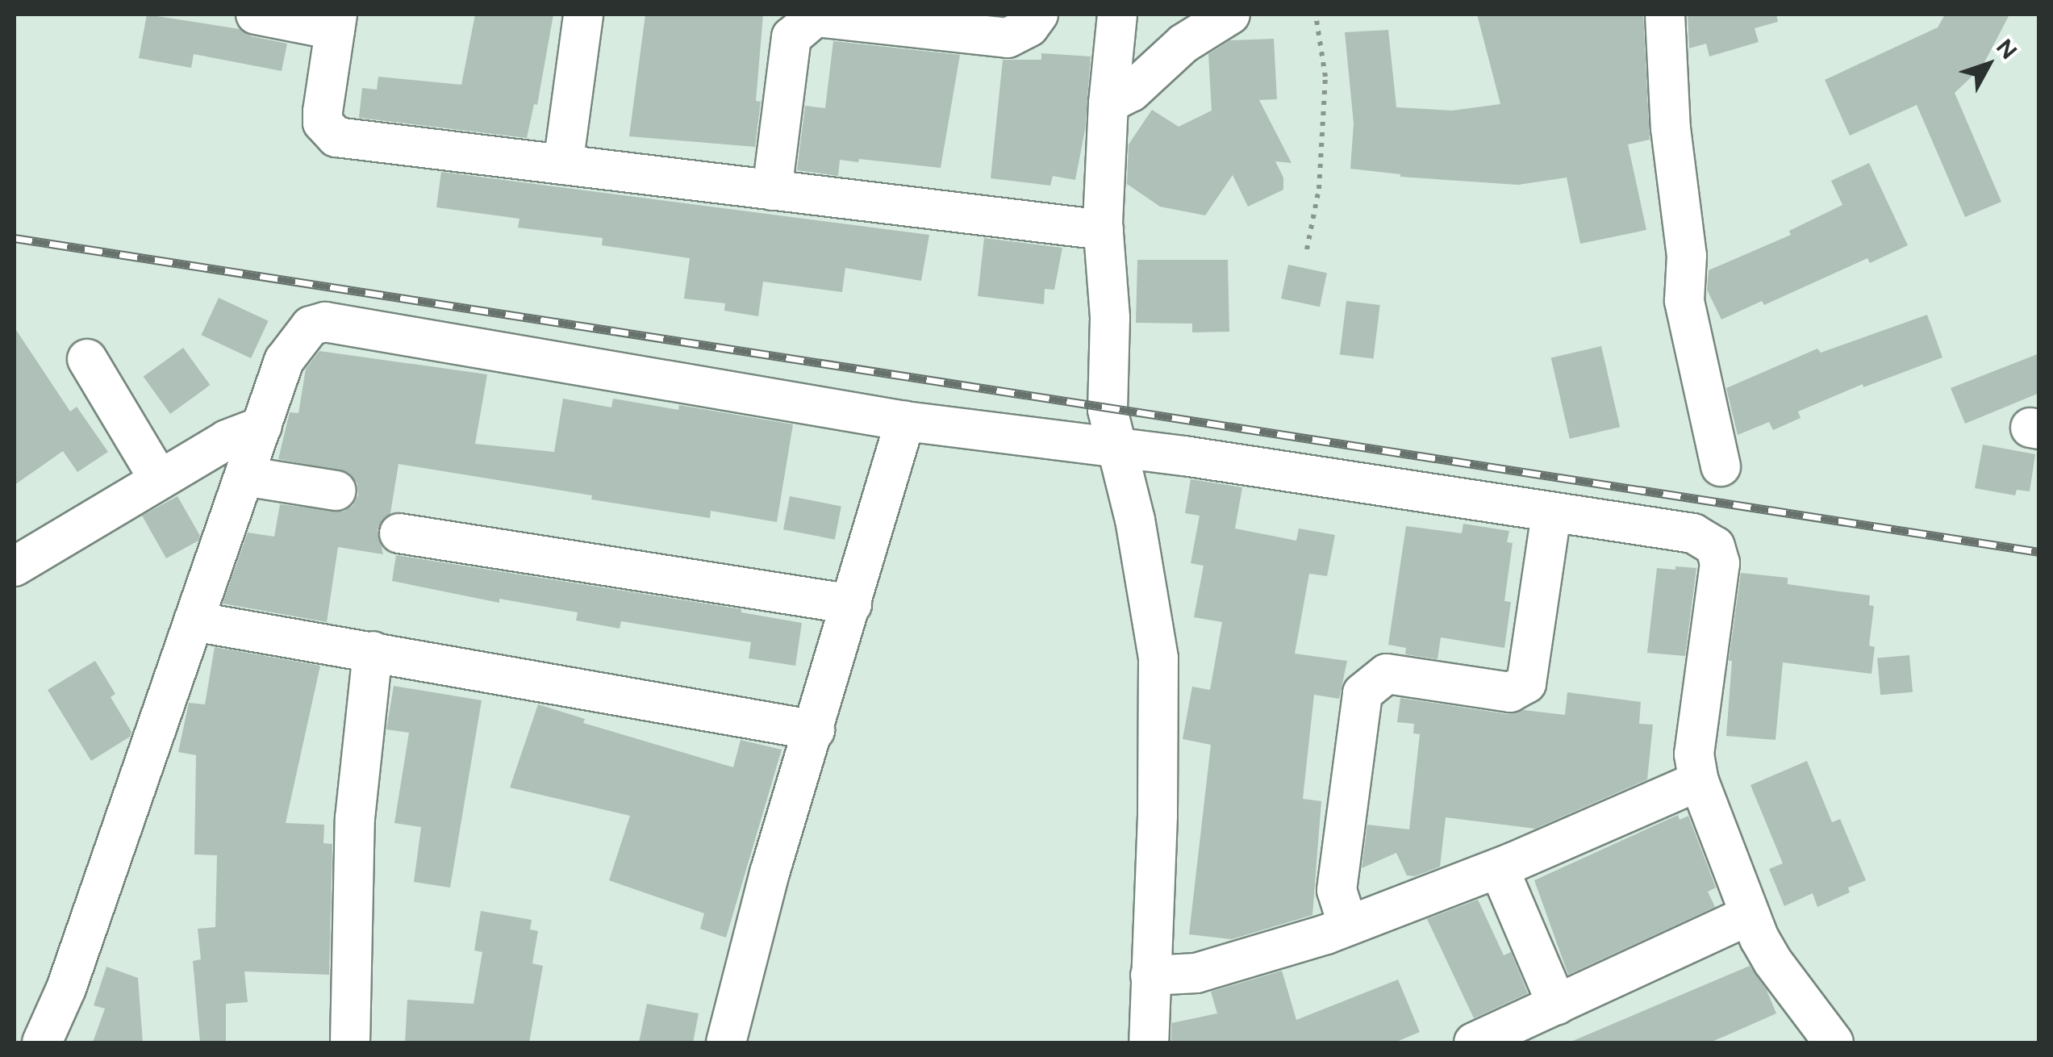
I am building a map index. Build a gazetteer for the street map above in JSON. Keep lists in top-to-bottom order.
{
  "north": "top right"
}
